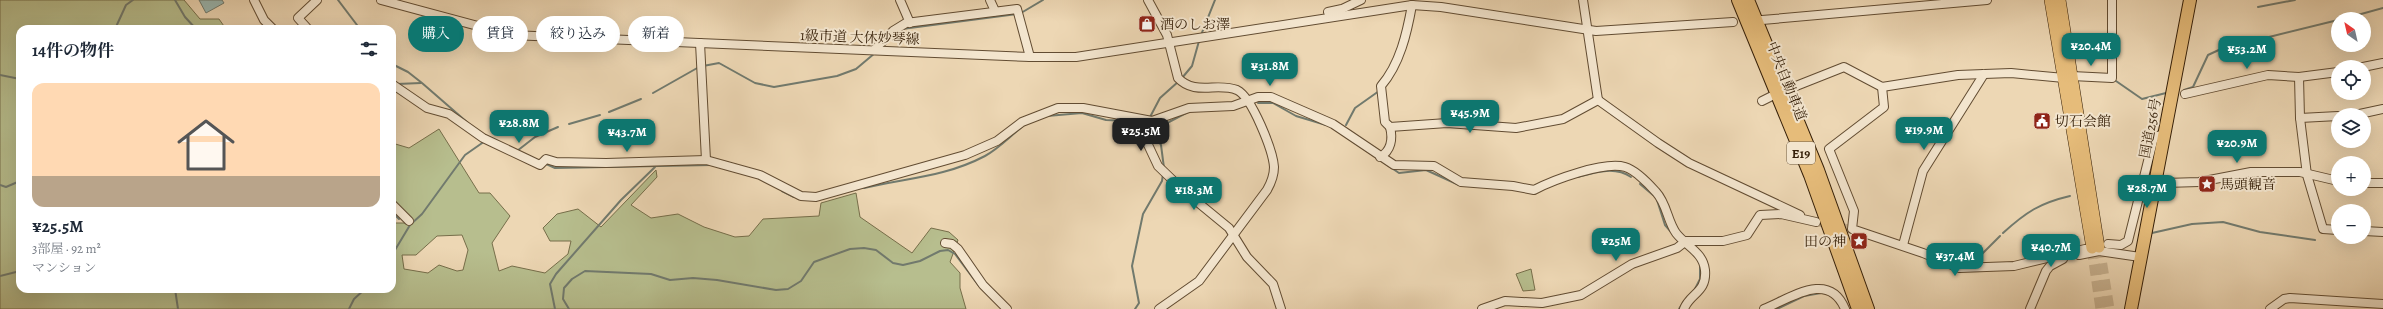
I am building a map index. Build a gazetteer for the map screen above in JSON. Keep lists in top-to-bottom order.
{
  "streets": {
    "highway": ["中央自動車道", "国道256号", "E19"],
    "street": ["1級市道 大休妙琴線"]
  },
  "places": {
    "shop": ["酒のしお澤"],
    "public building": ["切石会館"],
    "place": ["馬頭観音", "田の神"]
  },
  "north": "top left",
  "page": {
    "map_buttons": ["+", "−"],
    "chip": [
      "購入",
      "賃貸",
      "絞り込み",
      "新着"
    ],
    "heading": "14件の物件",
    "price": [
      "¥20.4M",
      "¥53.2M",
      "¥31.8M",
      "¥45.9M",
      "¥28.8M",
      "¥19.9M",
      "¥25.5M",
      "¥43.7M",
      "¥20.9M",
      "¥28.7M",
      "¥18.3M",
      "¥25M",
      "¥40.7M",
      "¥37.4M"
    ],
    "list": [
      {
        "name": "¥25.5M",
        "note": "3部屋 · 92 m² · マンション"
      }
    ]
  }
}
